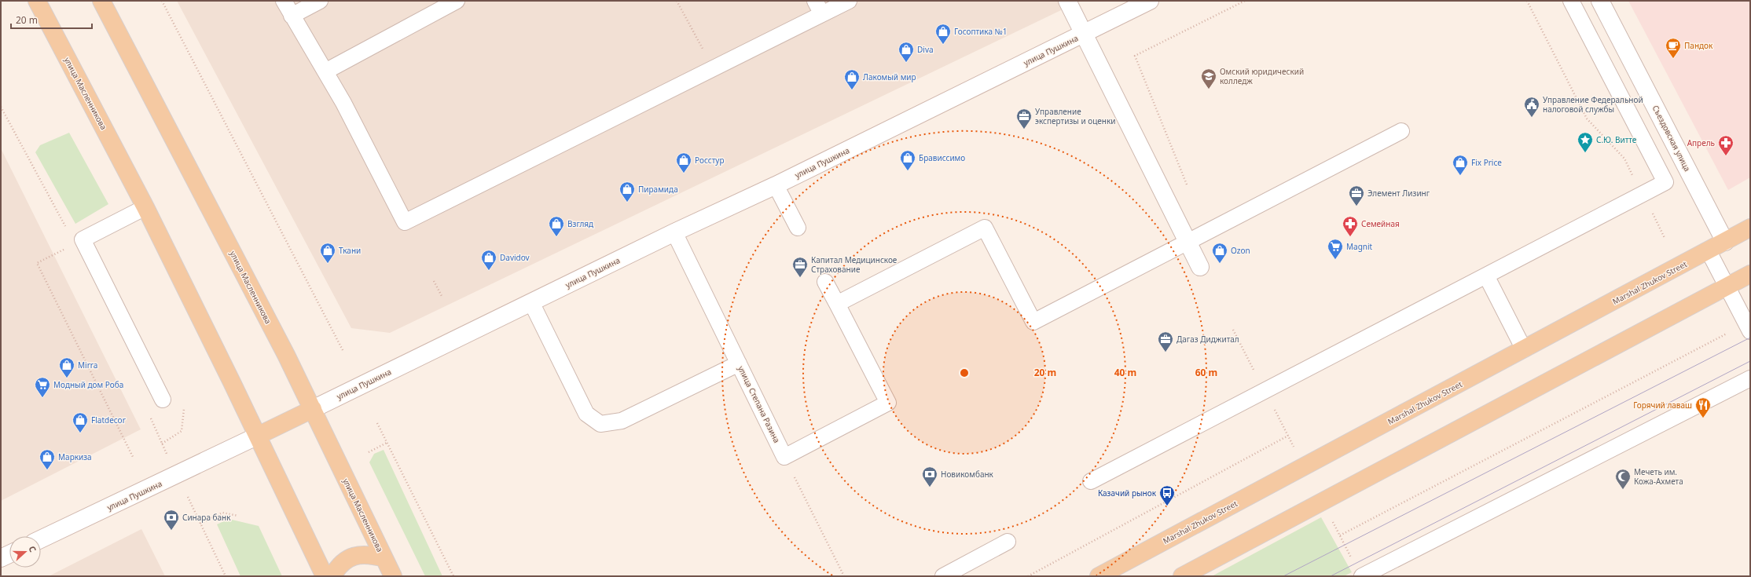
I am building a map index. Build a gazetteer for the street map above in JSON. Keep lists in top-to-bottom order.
{
  "streets": {
    "main road": ["улица Пушкина", "улица Масленникова", "Marshal Zhukov Street"],
    "street": ["Съездовская улица"],
    "lane": ["улица Степана Разина"]
  },
  "crossings": [
    ["улица Пушкина", "улица Масленникова"],
    ["улица Пушкина", "улица Степана Разина"],
    ["Съездовская улица", "Marshal Zhukov Street"]
  ],
  "places": {
    "shop": [
      "Госоптика №1",
      "Diva",
      "Лакомый мир",
      "Брависсимо",
      "Росстур",
      "Fix Price",
      "Пирамида",
      "Взгляд",
      "Ткани",
      "Ozon",
      "Davidov",
      "Mirra",
      "Flatdecor",
      "Маркиза"
    ],
    "cafe": ["Пандок"],
    "school or university": ["Омский юридический колледж"],
    "public building": ["Управление Федеральной налоговой службы"],
    "office": [
      "Управление экспертизы и оценки",
      "Элемент Лизинг",
      "Капитал Медицинское Страхование",
      "Дагаз Диджитал"
    ],
    "place": ["С.Ю. Витте"],
    "pharmacy": ["Апрель", "Семейная"],
    "supermarket": ["Magnit", "Модный дом Роба"],
    "restaurant": ["Горячий лаваш"],
    "bank": ["Новикомбанк", "Синара банк"],
    "mosque": ["Мечеть им. Кожа-Ахмета"],
    "bus stop": ["Казачий рынок"]
  },
  "scale_bar": "20 m",
  "north": "right",
  "rings": ["20 m", "40 m", "60 m"]
}
